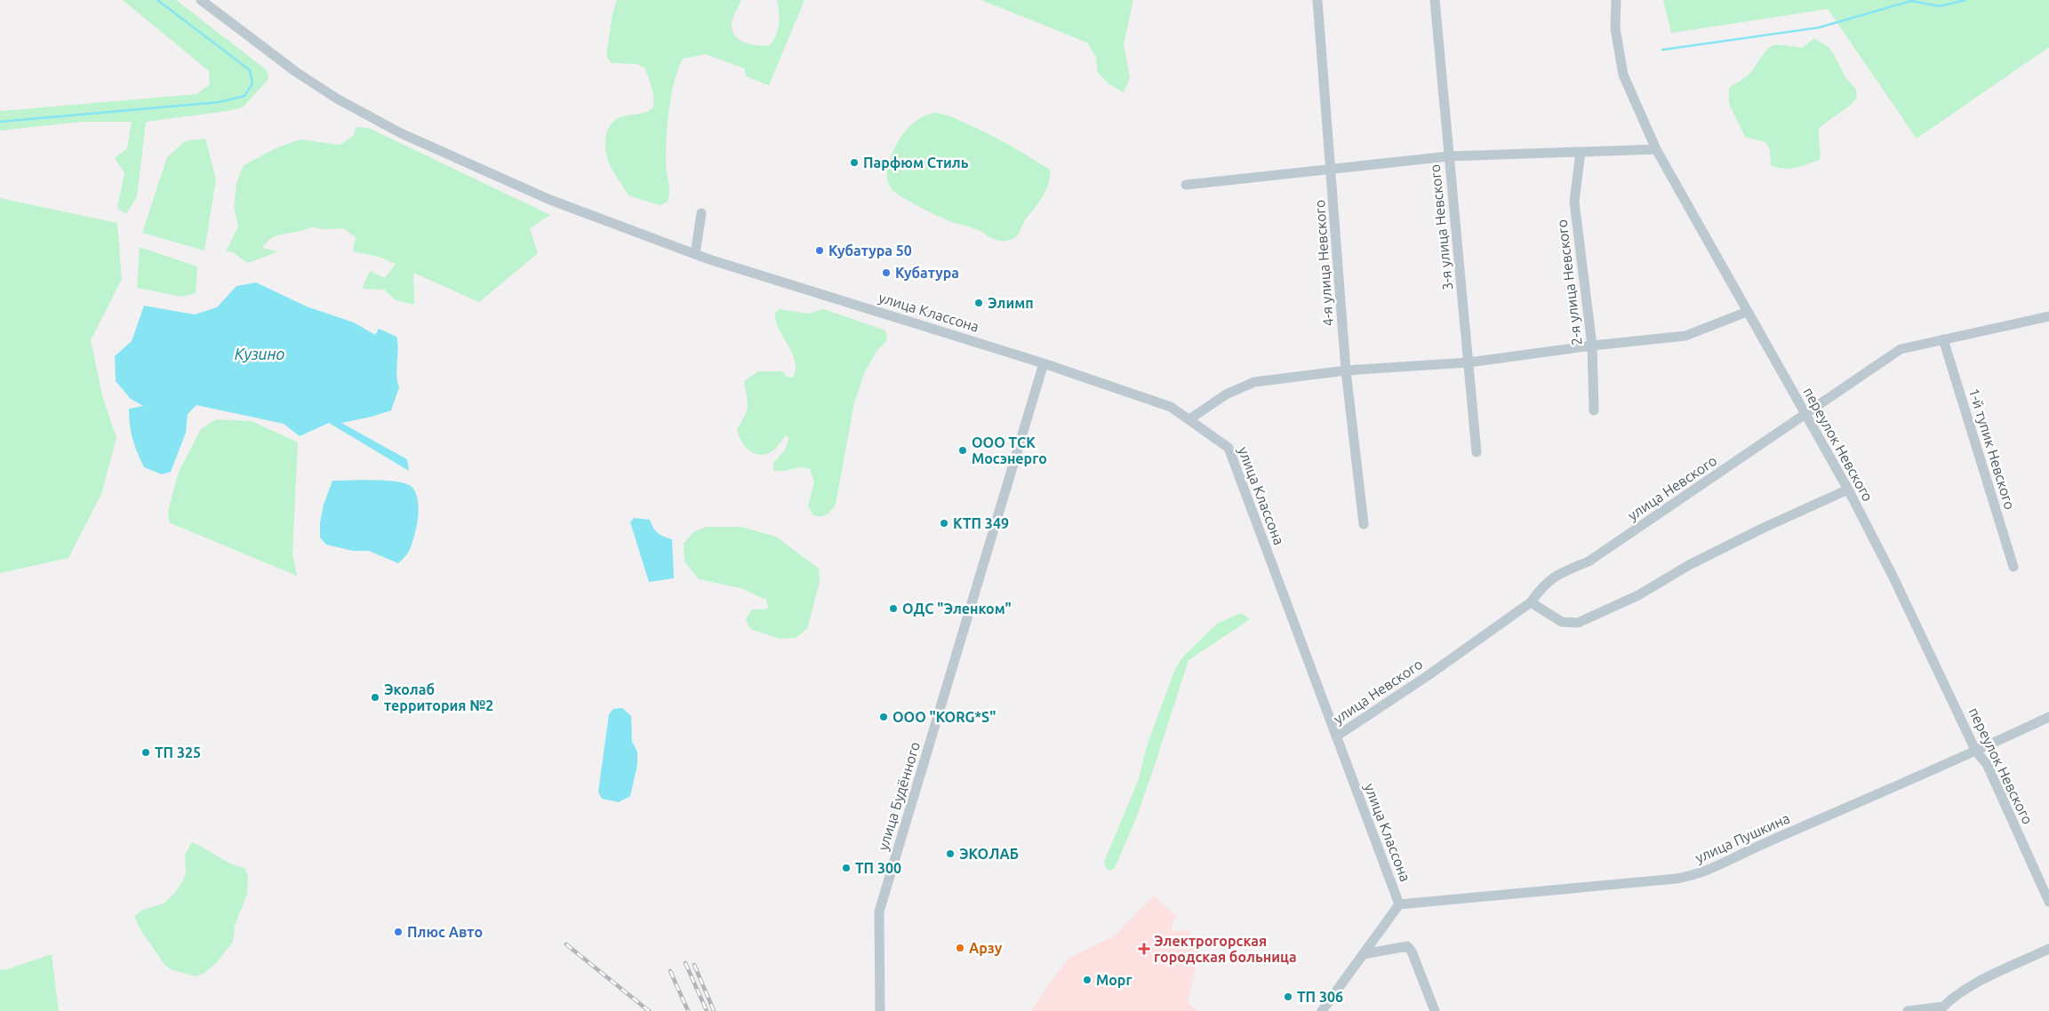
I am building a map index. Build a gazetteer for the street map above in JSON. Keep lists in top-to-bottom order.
{
  "streets": {
    "street": [
      "3-я улица Невского",
      "4-я улица Невского",
      "2-я улица Невского",
      "улица Классона",
      "переулок Невского",
      "1-й тупик Невского",
      "улица Невского",
      "улица Будённого",
      "улица Пушкина"
    ]
  },
  "crossings": [
    ["улица Классона", "улица Невского"],
    ["улица Классона", "улица Будённого"],
    ["улица Классона", "улица Пушкина"],
    ["переулок Невского", "улица Невского"],
    ["переулок Невского", "улица Пушкина"],
    ["1-й тупик Невского", "улица Невского"]
  ],
  "water": ["Кузино"],
  "places": {
    "other": [
      "Парфюм Стиль",
      "Кубатура 50",
      "Кубатура",
      "Элимп",
      "ООО ТСК Мосэнерго",
      "КТП 349",
      "ОДС \"Эленком\"",
      "Эколаб территория №2",
      "ООО \"KORG*S\"",
      "ТП 325",
      "ЭКОЛАБ",
      "ТП 300",
      "Плюс Авто",
      "Арзу",
      "Морг",
      "ТП 306"
    ],
    "health": ["Электрогорская городская больница"]
  }
}
